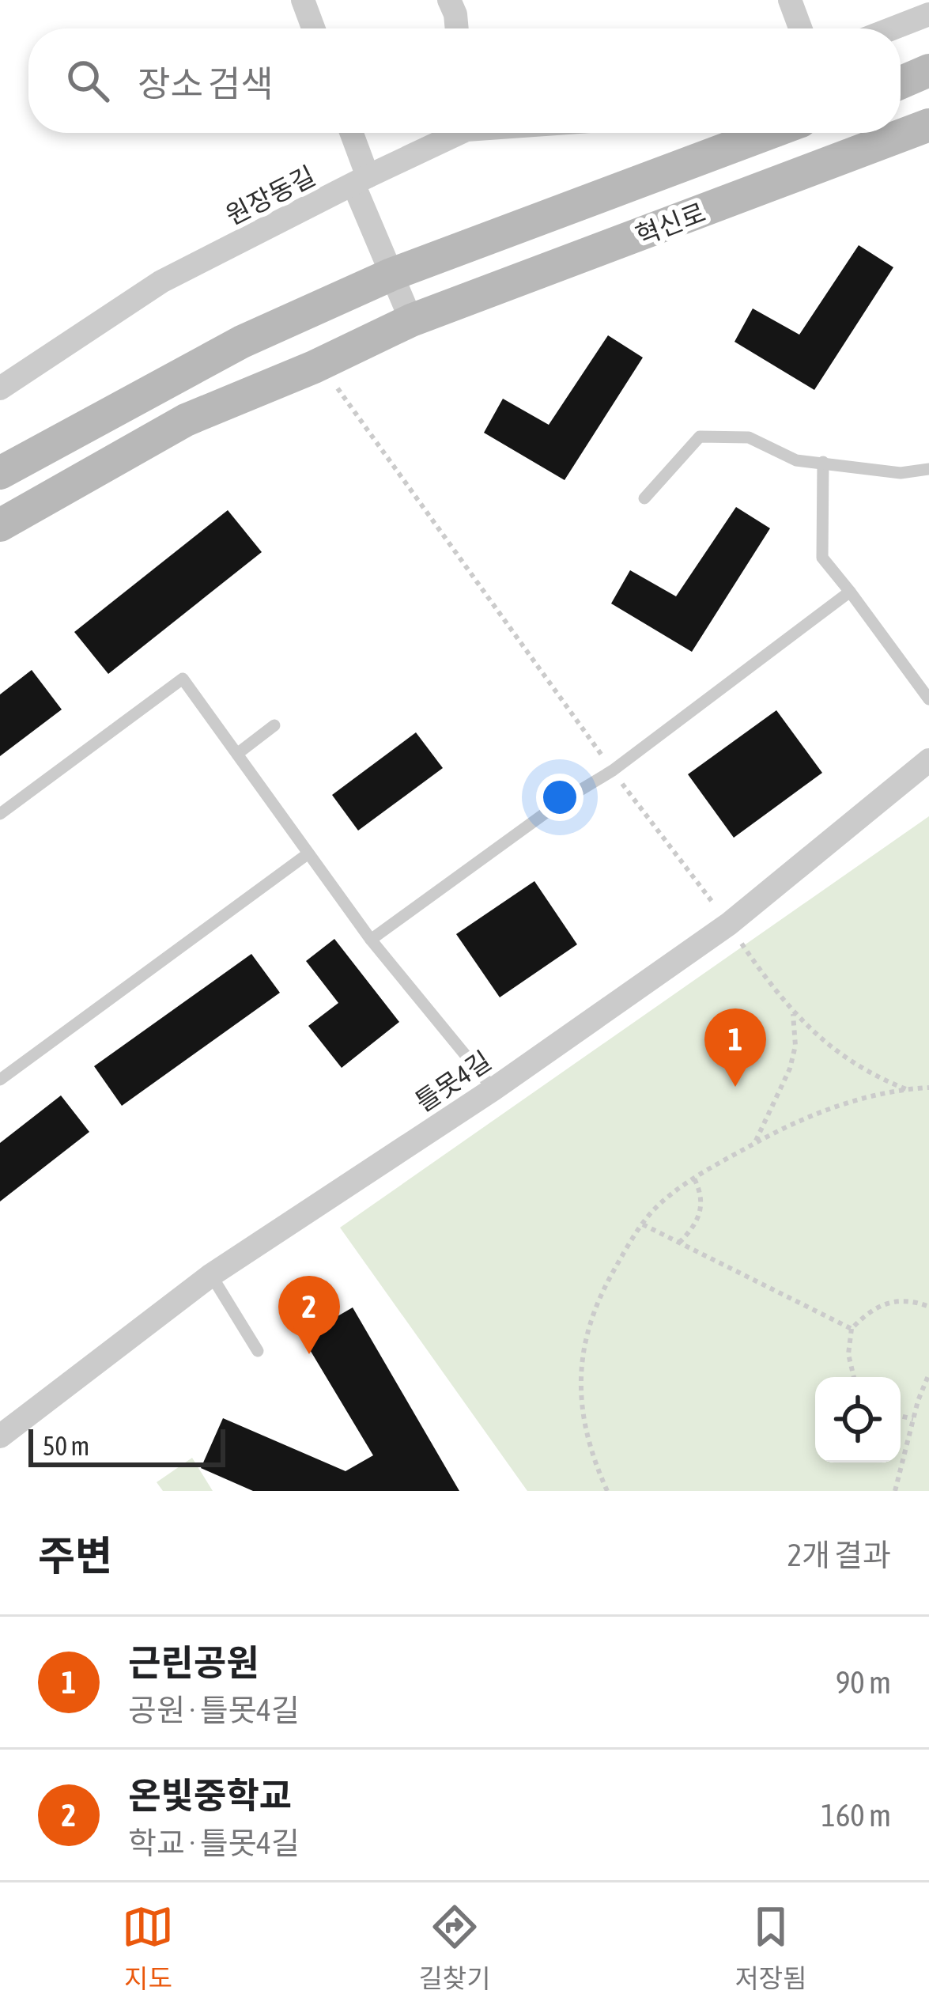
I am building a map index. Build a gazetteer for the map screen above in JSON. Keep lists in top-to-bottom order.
{
  "streets": {
    "main road": ["혁신로"],
    "street": ["원장동길", "틀못4길"]
  },
  "scale_bar": "50 m",
  "page": {
    "search": "장소 검색",
    "pins": ["1", "2"],
    "scale": "50 m",
    "heading": ["주변", "2개 결과"],
    "list": [
      {
        "mark": "1",
        "name": "근린공원",
        "note": "공원 · 틀못4길",
        "value": "90 m"
      },
      {
        "mark": "2",
        "name": "온빛중학교",
        "note": "학교 · 틀못4길",
        "value": "160 m"
      }
    ],
    "nav": ["지도", "길찾기", "저장됨"]
  }
}
